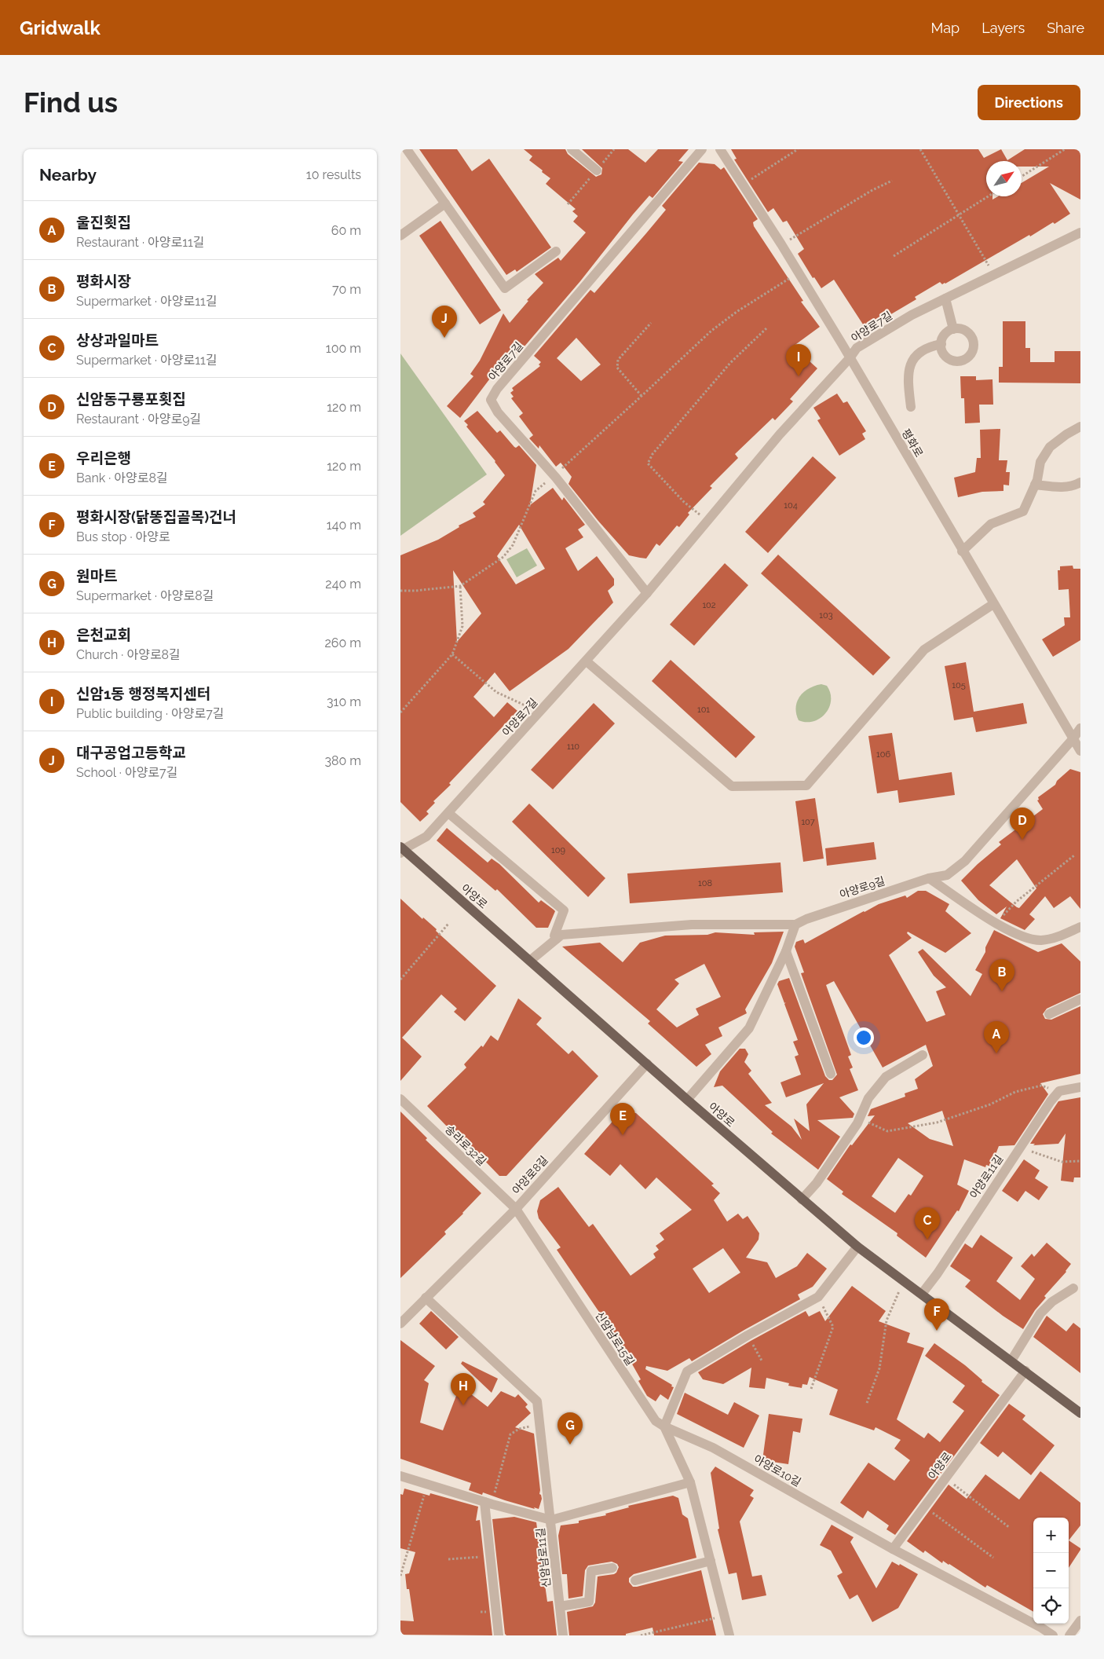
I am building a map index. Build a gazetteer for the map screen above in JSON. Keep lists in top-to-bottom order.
{
  "streets": {
    "main road": ["아양로"],
    "street": [
      "아양로7길",
      "평화로",
      "아양로9길",
      "송라로32길",
      "아양로8길",
      "아양로11길",
      "신암남로15길",
      "아양로10길",
      "신암남로11길"
    ]
  },
  "crossings": [
    ["아양로7길", "평화로"],
    ["아양로7길", "아양로"],
    ["평화로", "아양로9길"],
    ["아양로", "아양로8길"],
    ["아양로", "아양로11길"],
    ["아양로", "아양로10길"],
    ["송라로32길", "아양로8길"],
    ["송라로32길", "신암남로15길"],
    ["아양로8길", "신암남로15길"],
    ["신암남로15길", "아양로10길"]
  ],
  "house_numbers": [
    "104",
    "102",
    "103",
    "105",
    "101",
    "110",
    "106",
    "107",
    "109",
    "108"
  ],
  "north": "top right",
  "page": {
    "header": "Gridwalk",
    "nav": ["Map", "Layers", "Share"],
    "buttons": "Directions",
    "title": "Find us",
    "heading": ["Nearby", "10 results"],
    "list": [
      {
        "mark": "A",
        "name": "울진횟집",
        "note": "Restaurant · 아양로11길",
        "value": "60 m"
      },
      {
        "mark": "B",
        "name": "평화시장",
        "note": "Supermarket · 아양로11길",
        "value": "70 m"
      },
      {
        "mark": "C",
        "name": "상상과일마트",
        "note": "Supermarket · 아양로11길",
        "value": "100 m"
      },
      {
        "mark": "D",
        "name": "신암동구룡포횟집",
        "note": "Restaurant · 아양로9길",
        "value": "120 m"
      },
      {
        "mark": "E",
        "name": "우리은행",
        "note": "Bank · 아양로8길",
        "value": "120 m"
      },
      {
        "mark": "F",
        "name": "평화시장(닭똥집골목)건너",
        "note": "Bus stop · 아양로",
        "value": "140 m"
      },
      {
        "mark": "G",
        "name": "원마트",
        "note": "Supermarket · 아양로8길",
        "value": "240 m"
      },
      {
        "mark": "H",
        "name": "은천교회",
        "note": "Church · 아양로8길",
        "value": "260 m"
      },
      {
        "mark": "I",
        "name": "신암1동 행정복지센터",
        "note": "Public building · 아양로7길",
        "value": "310 m"
      },
      {
        "mark": "J",
        "name": "대구공업고등학교",
        "note": "School · 아양로7길",
        "value": "380 m"
      }
    ],
    "pins": [
      "J",
      "I",
      "D",
      "B",
      "A",
      "E",
      "C",
      "F",
      "H",
      "G"
    ],
    "map_buttons": ["+", "−"]
  }
}
